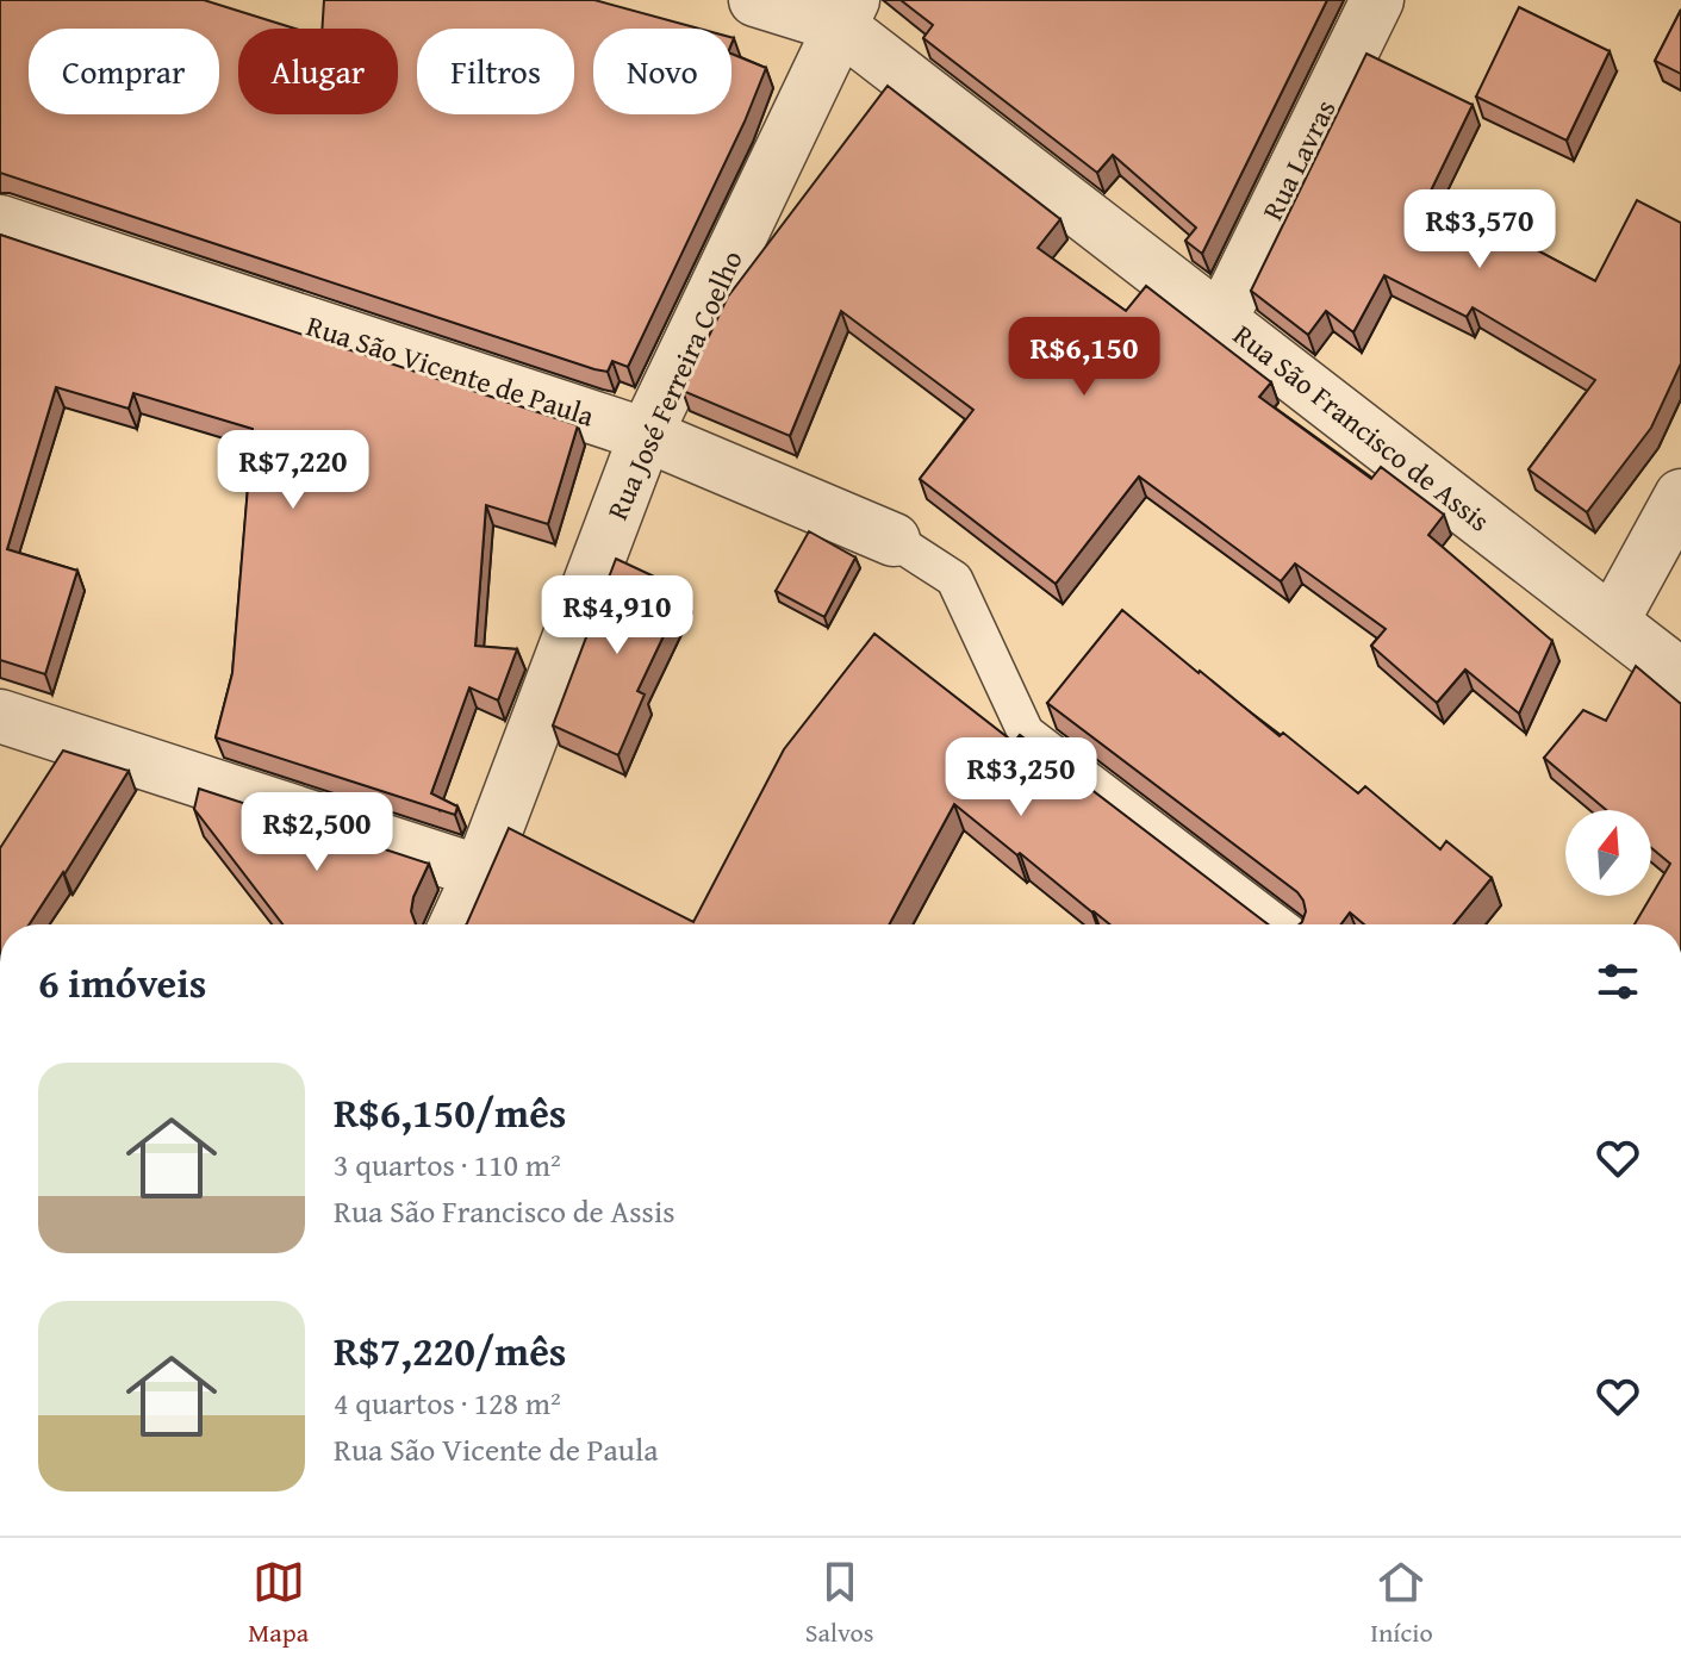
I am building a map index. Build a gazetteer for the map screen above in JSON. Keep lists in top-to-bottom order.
{
  "streets": {
    "street": [
      "Rua Lavras",
      "Rua São Vicente de Paula",
      "Rua José Ferreira Coelho",
      "Rua São Francisco de Assis"
    ]
  },
  "crossings": [
    ["Rua Lavras", "Rua São Francisco de Assis"],
    ["Rua São Vicente de Paula", "Rua José Ferreira Coelho"],
    ["Rua José Ferreira Coelho", "Rua São Francisco de Assis"]
  ],
  "north": "top",
  "page": {
    "chip": [
      "Comprar",
      "Alugar",
      "Filtros",
      "Novo"
    ],
    "price": [
      "R$3,570",
      "R$6,150",
      "R$7,220",
      "R$4,910",
      "R$3,250",
      "R$2,500"
    ],
    "heading": "6 imóveis",
    "list": [
      {
        "name": "R$6,150/mês",
        "note": "3 quartos · 110 m² · Rua São Francisco de Assis"
      },
      {
        "name": "R$7,220/mês",
        "note": "4 quartos · 128 m² · Rua São Vicente de Paula"
      }
    ],
    "tabs": ["Mapa", "Salvos", "Início"]
  }
}
